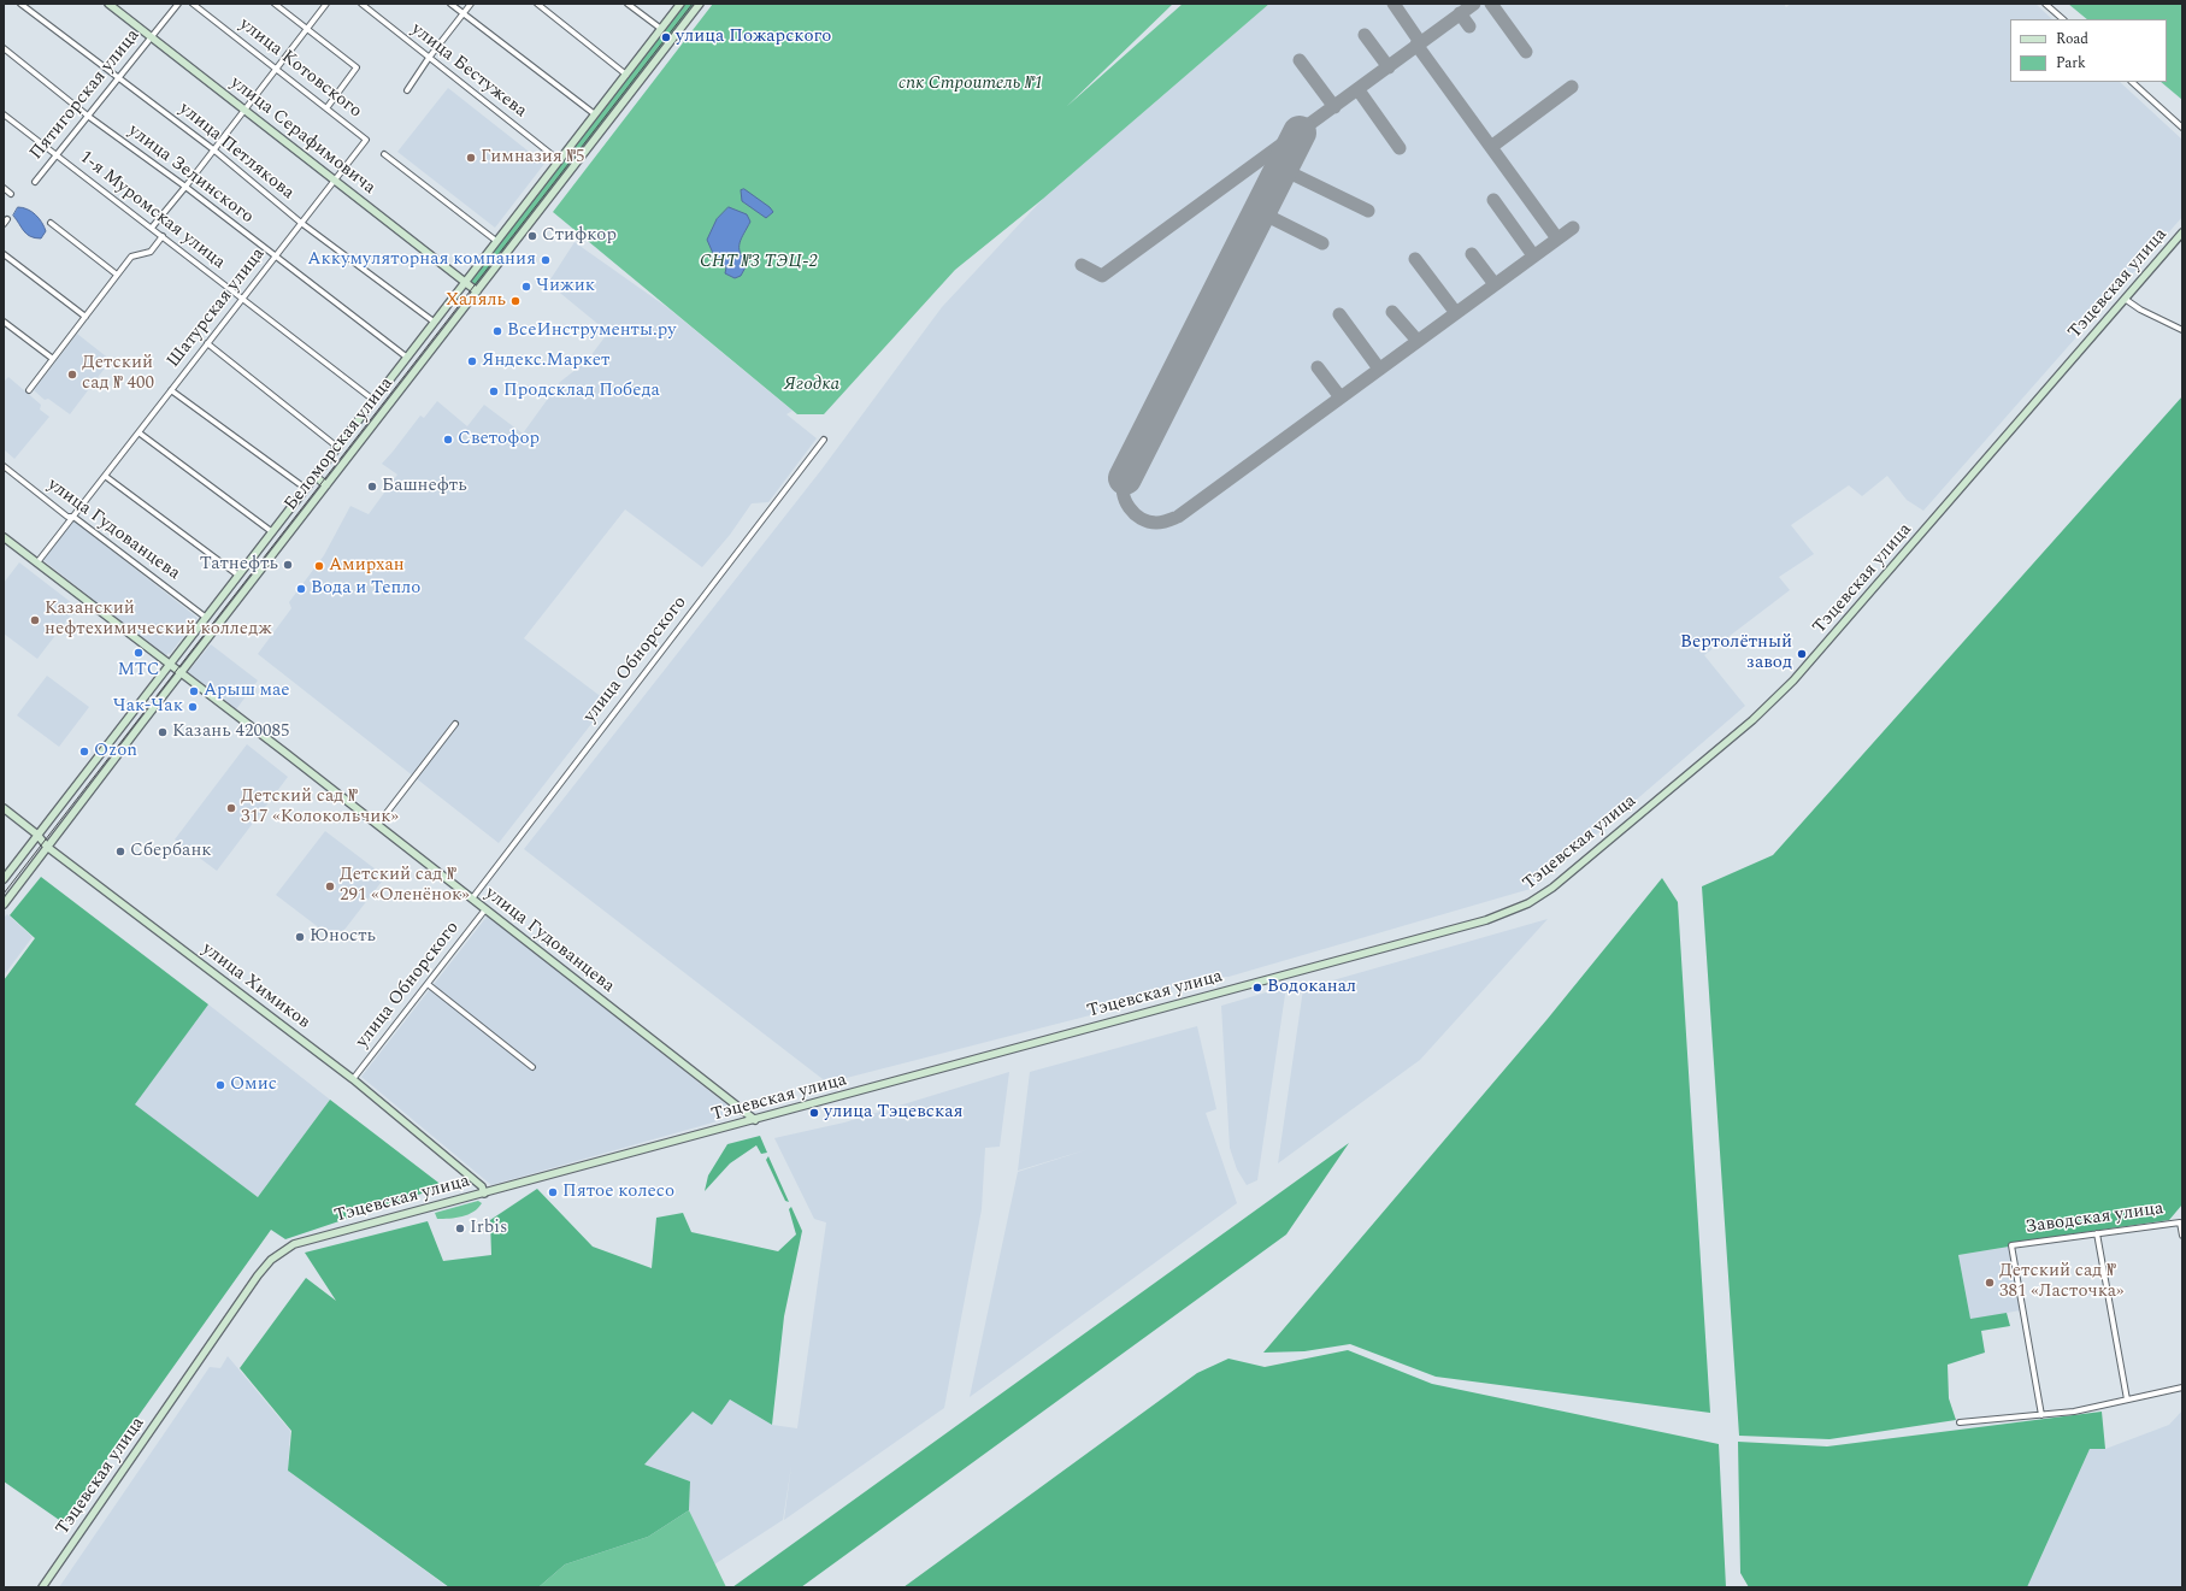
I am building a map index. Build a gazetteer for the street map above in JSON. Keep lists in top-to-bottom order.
{
  "streets": {
    "main road": [
      "улица Серафимовича",
      "Тэцевская улица",
      "Беломорская улица",
      "улица Гудованцева",
      "улица Химиков"
    ],
    "street": [
      "улица Котовского",
      "улица Бестужева",
      "Пятигорская улица",
      "улица Петлякова",
      "улица Зелинского",
      "1-я Муромская улица",
      "Шатурская улица",
      "улица Обнорского",
      "Заводская улица"
    ]
  },
  "crossings": [
    ["улица Котовского", "Шатурская улица"],
    ["улица Бестужева", "Беломорская улица"],
    ["Пятигорская улица", "улица Серафимовича"],
    ["Пятигорская улица", "улица Петлякова"],
    ["Пятигорская улица", "улица Зелинского"],
    ["Пятигорская улица", "1-я Муромская улица"],
    ["улица Серафимовича", "Шатурская улица"],
    ["улица Серафимовича", "Беломорская улица"],
    ["улица Петлякова", "Шатурская улица"],
    ["улица Петлякова", "Беломорская улица"],
    ["улица Зелинского", "Шатурская улица"],
    ["улица Зелинского", "Беломорская улица"],
    ["1-я Муромская улица", "Шатурская улица"],
    ["1-я Муромская улица", "Беломорская улица"],
    ["Тэцевская улица", "улица Гудованцева"],
    ["Тэцевская улица", "улица Химиков"],
    ["Шатурская улица", "улица Гудованцева"],
    ["Беломорская улица", "улица Гудованцева"],
    ["Беломорская улица", "улица Химиков"],
    ["улица Гудованцева", "улица Обнорского"],
    ["улица Обнорского", "улица Химиков"]
  ],
  "parks": ["спк Строитель №1", "СНТ №3 ТЭЦ-2", "Ягодка"],
  "places": [
    "улица Пожарского",
    "Гимназия №5",
    "Стифкор",
    "Аккумуляторная компания",
    "Чижик",
    "Халяль",
    "ВсеИнструменты.ру",
    "Яндекс.Маркет",
    "Детский сад № 400",
    "Продсклад Победа",
    "Светофор",
    "Башнефть",
    "Татнефть",
    "Амирхан",
    "Вода и Тепло",
    "Казанский нефтехимический колледж",
    "МТС",
    "Вертолётный завод",
    "Арыш мае",
    "Чак-Чак",
    "Казань 420085",
    "Ozon",
    "Детский сад № 317 «Колокольчик»",
    "Сбербанк",
    "Детский сад № 291 «Оленёнок»",
    "Юность",
    "Водоканал",
    "Омис",
    "улица Тэцевская",
    "Пятое колесо",
    "Irbis",
    "Детский сад № 381 «Ласточка»"
  ],
  "legend": ["Road", "Park"]
}
